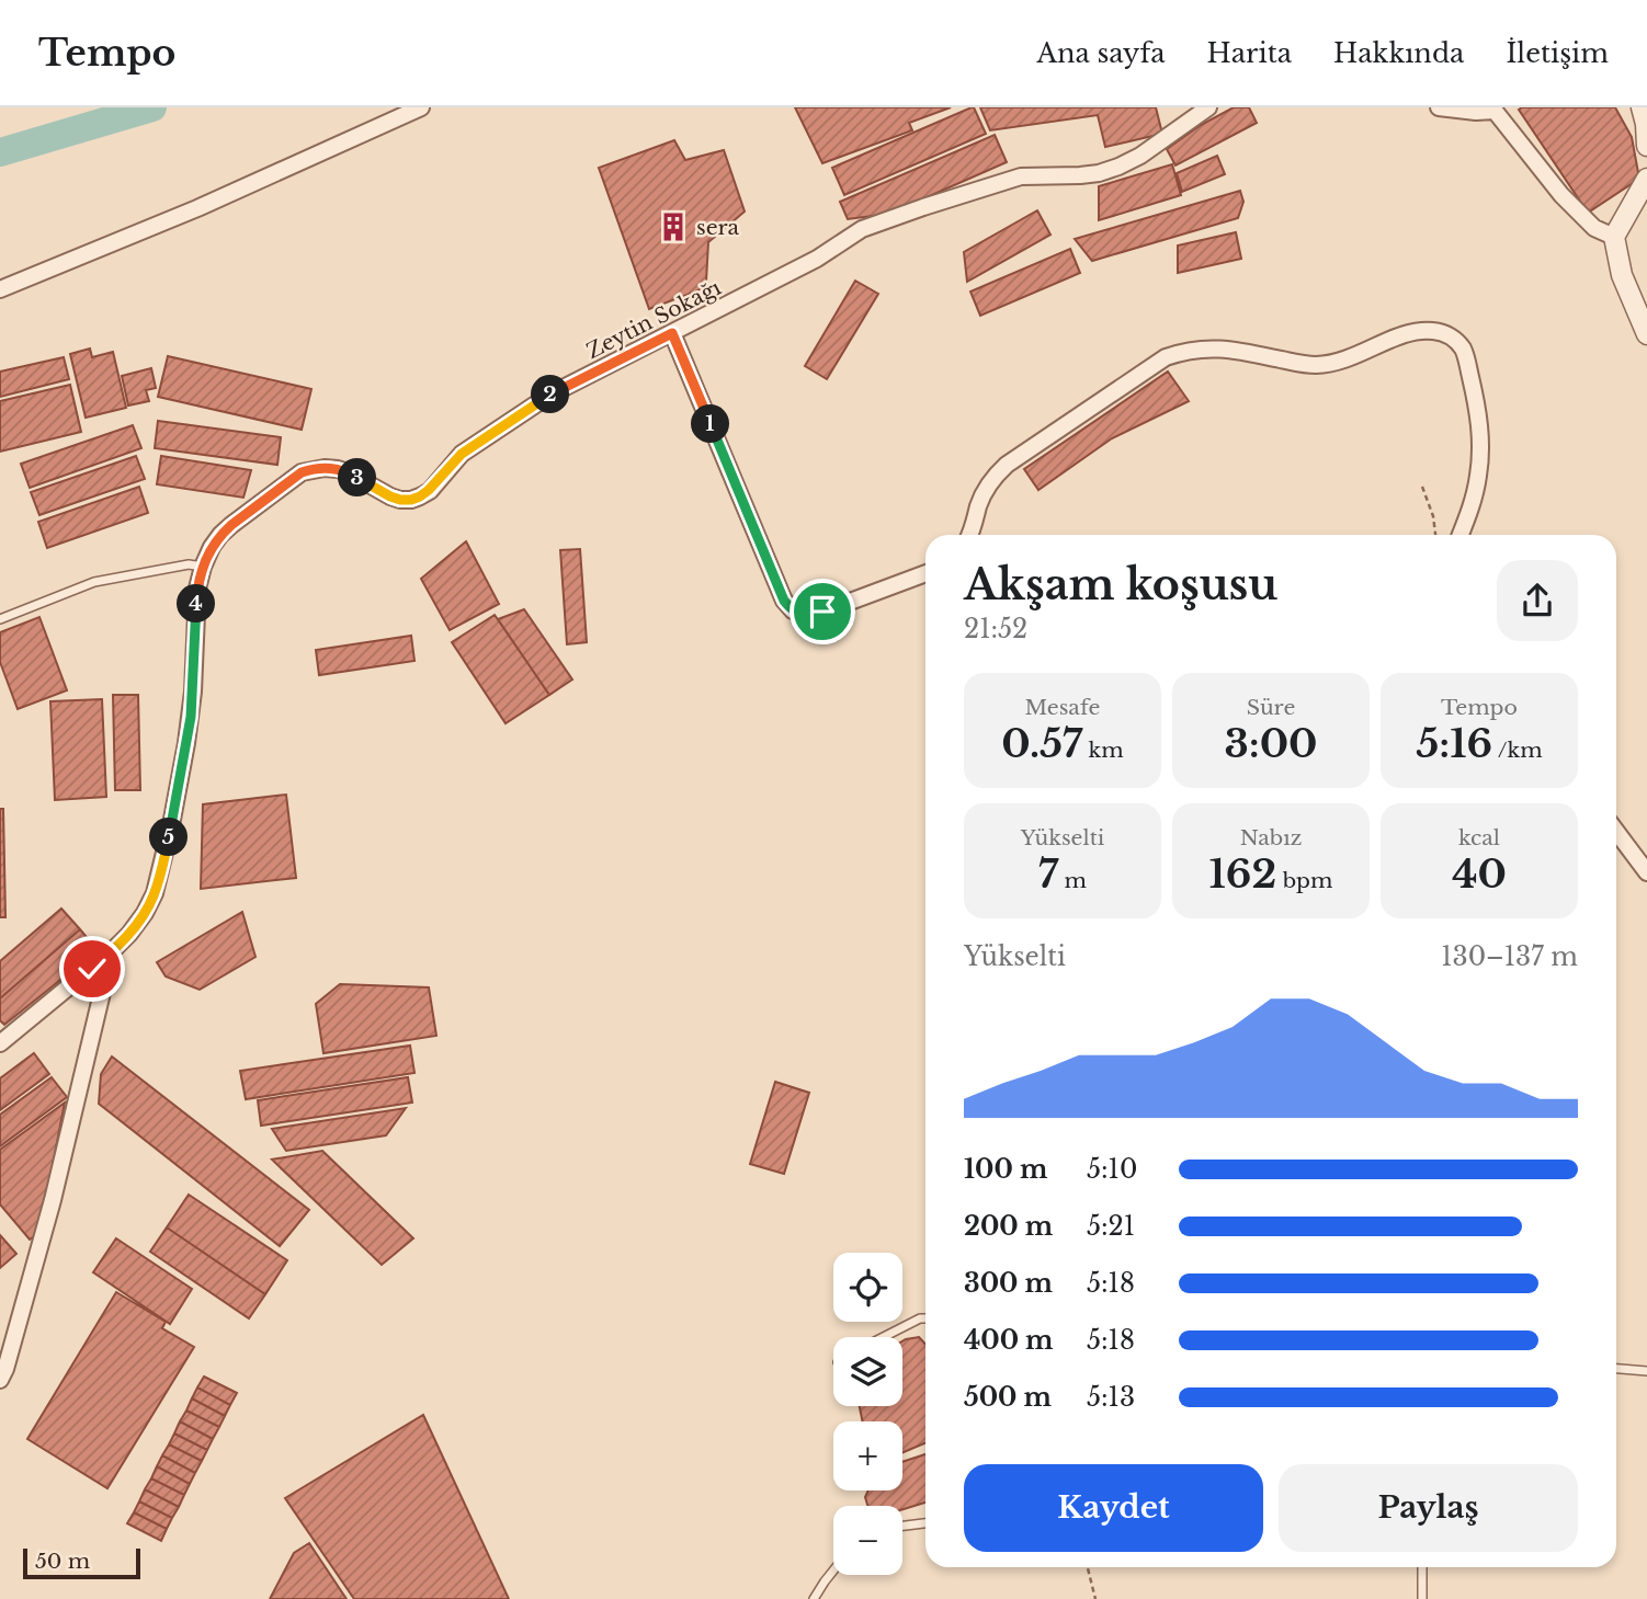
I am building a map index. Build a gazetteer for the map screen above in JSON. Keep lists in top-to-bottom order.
{
  "streets": {
    "street": ["Zeytin Sokağı"]
  },
  "places": {
    "building": ["sera"]
  },
  "scale_bar": "50 m",
  "page": {
    "header": "Tempo",
    "nav": [
      "Ana sayfa",
      "Harita",
      "Hakkında",
      "İletişim"
    ],
    "pins": [
      "2",
      "1",
      "3",
      "4",
      "5"
    ],
    "heading": ["Akşam koşusu", "21:52"],
    "stats": [
      ["Mesafe", "0.57 km"],
      ["Süre", "3:00"],
      ["Tempo", "5:16 /km"],
      ["Yükselti", "7 m"],
      ["Nabız", "162 bpm"],
      ["kcal", "40"]
    ],
    "chart": ["Yükselti", "130–137 m"],
    "list": [
      {
        "name": "100 m",
        "note": "5:10"
      },
      {
        "name": "200 m",
        "note": "5:21"
      },
      {
        "name": "300 m",
        "note": "5:18"
      },
      {
        "name": "400 m",
        "note": "5:18"
      },
      {
        "name": "500 m",
        "note": "5:13"
      }
    ],
    "map_buttons": ["+", "−"],
    "buttons": ["Kaydet", "Paylaş"],
    "scale": "50 m"
  }
}
